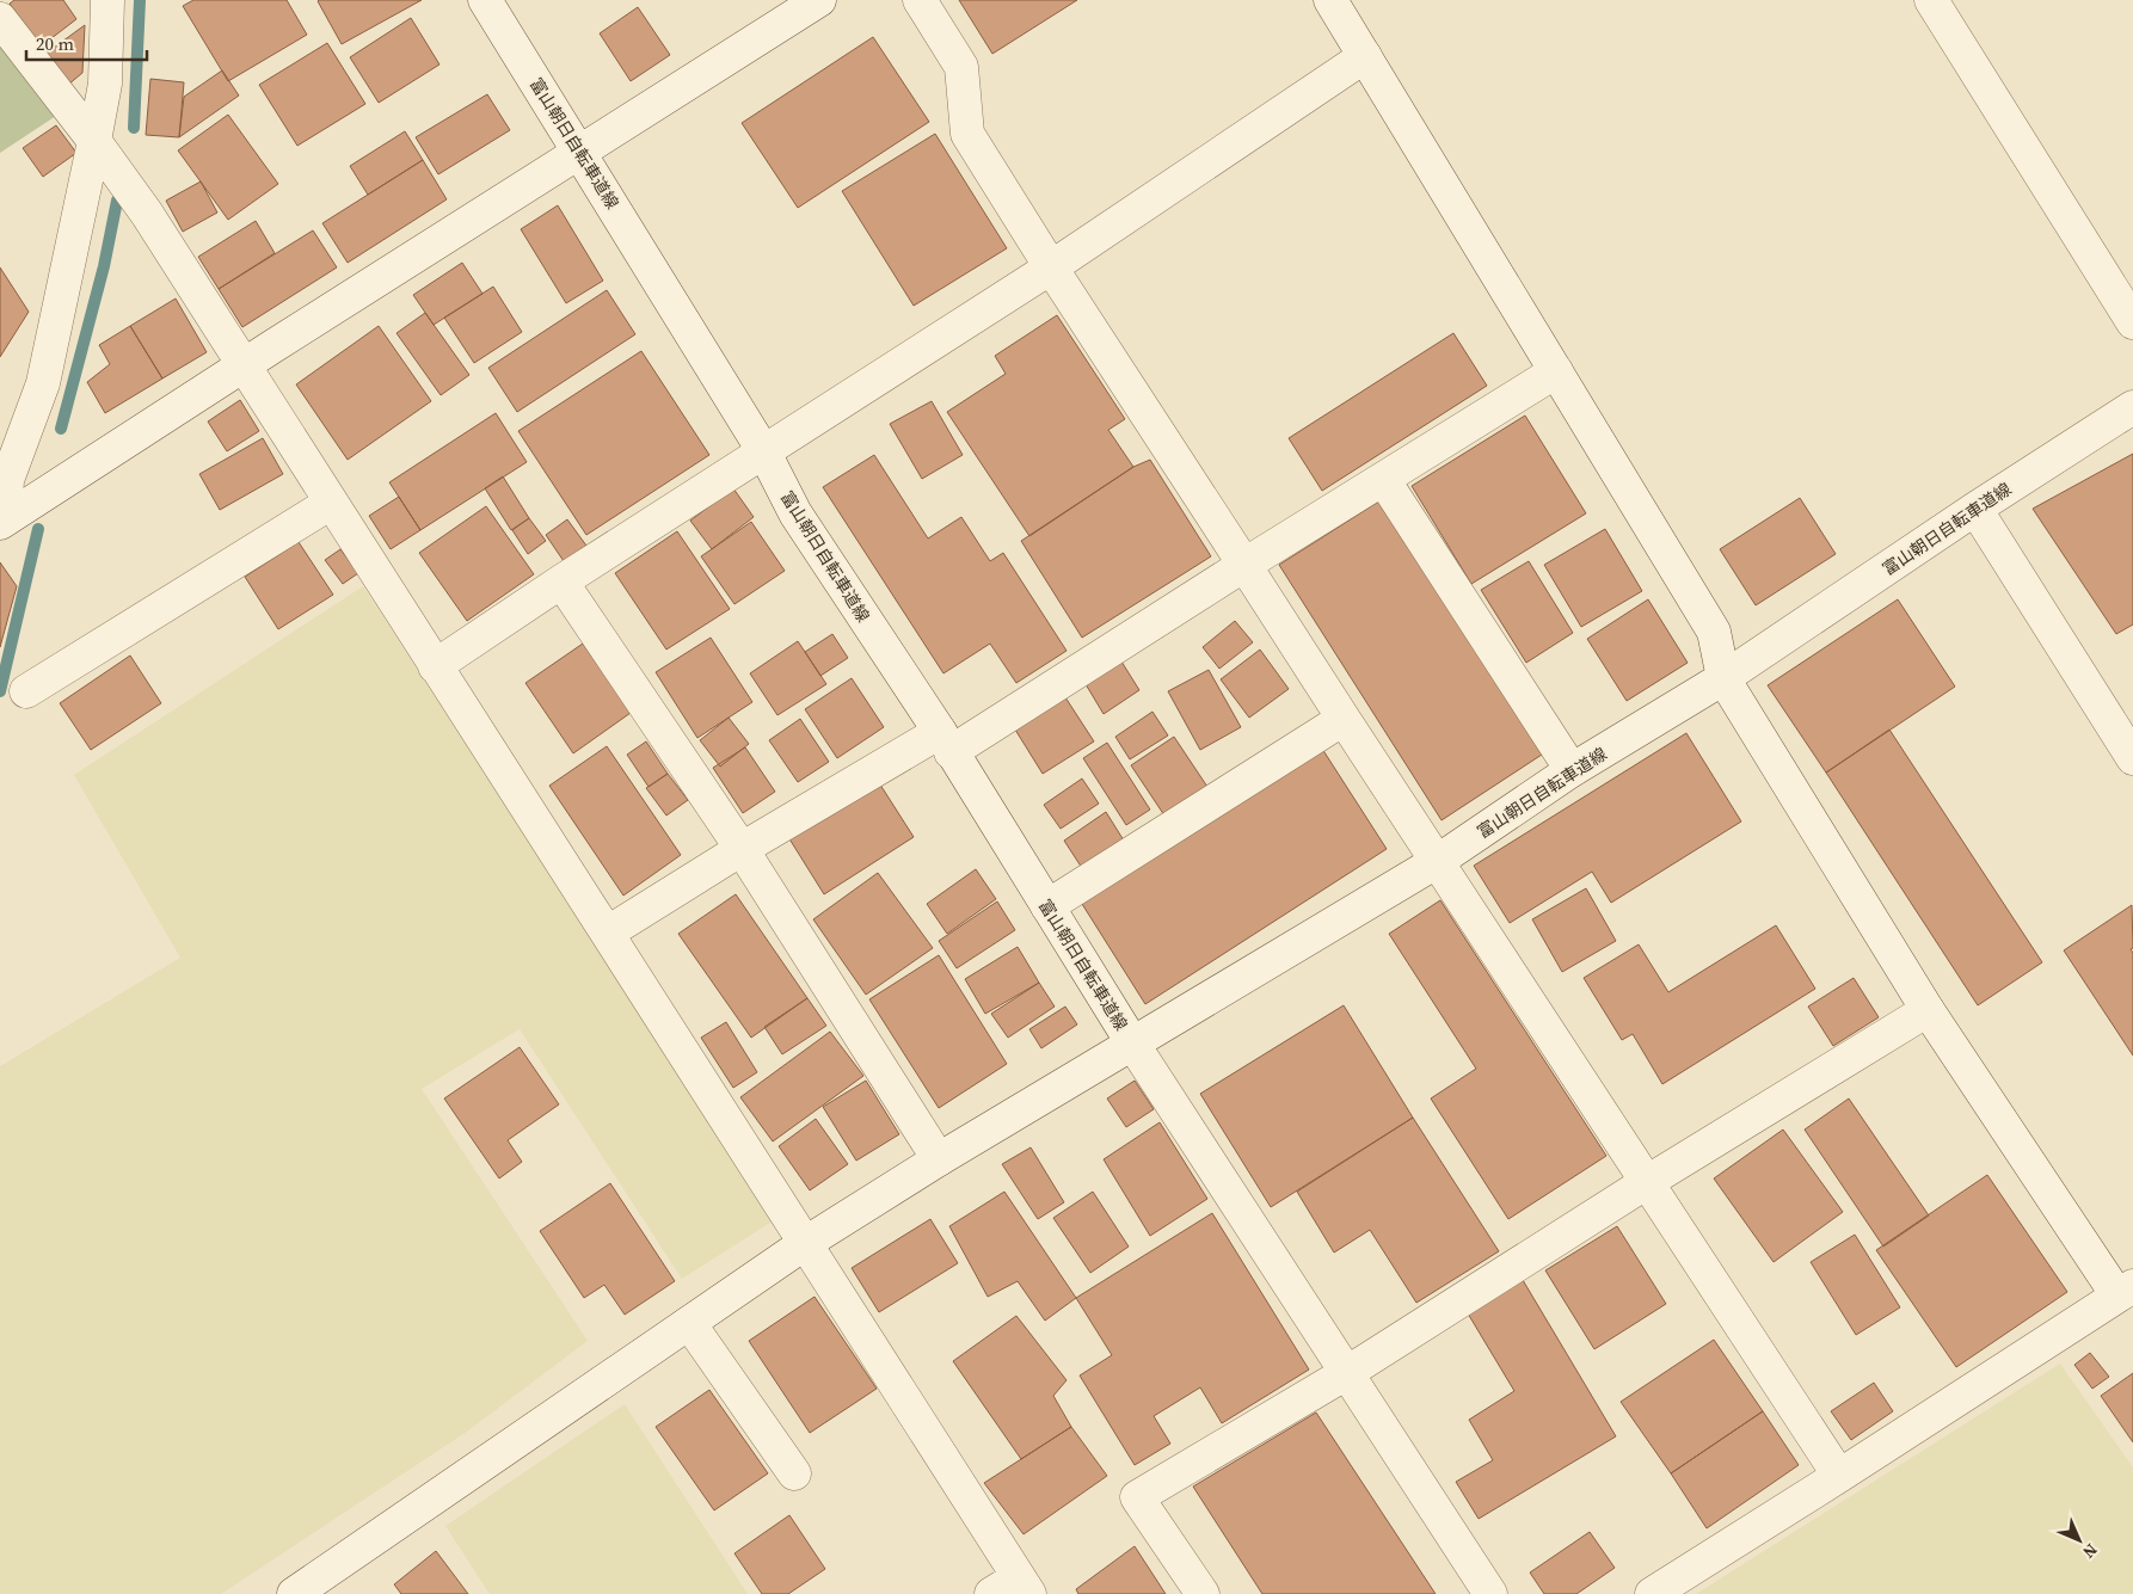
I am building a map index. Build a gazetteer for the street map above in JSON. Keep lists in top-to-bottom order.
{
  "streets": {
    "street": ["富山朝日自転車道線"]
  },
  "scale_bar": "20 m",
  "north": "bottom right"
}
